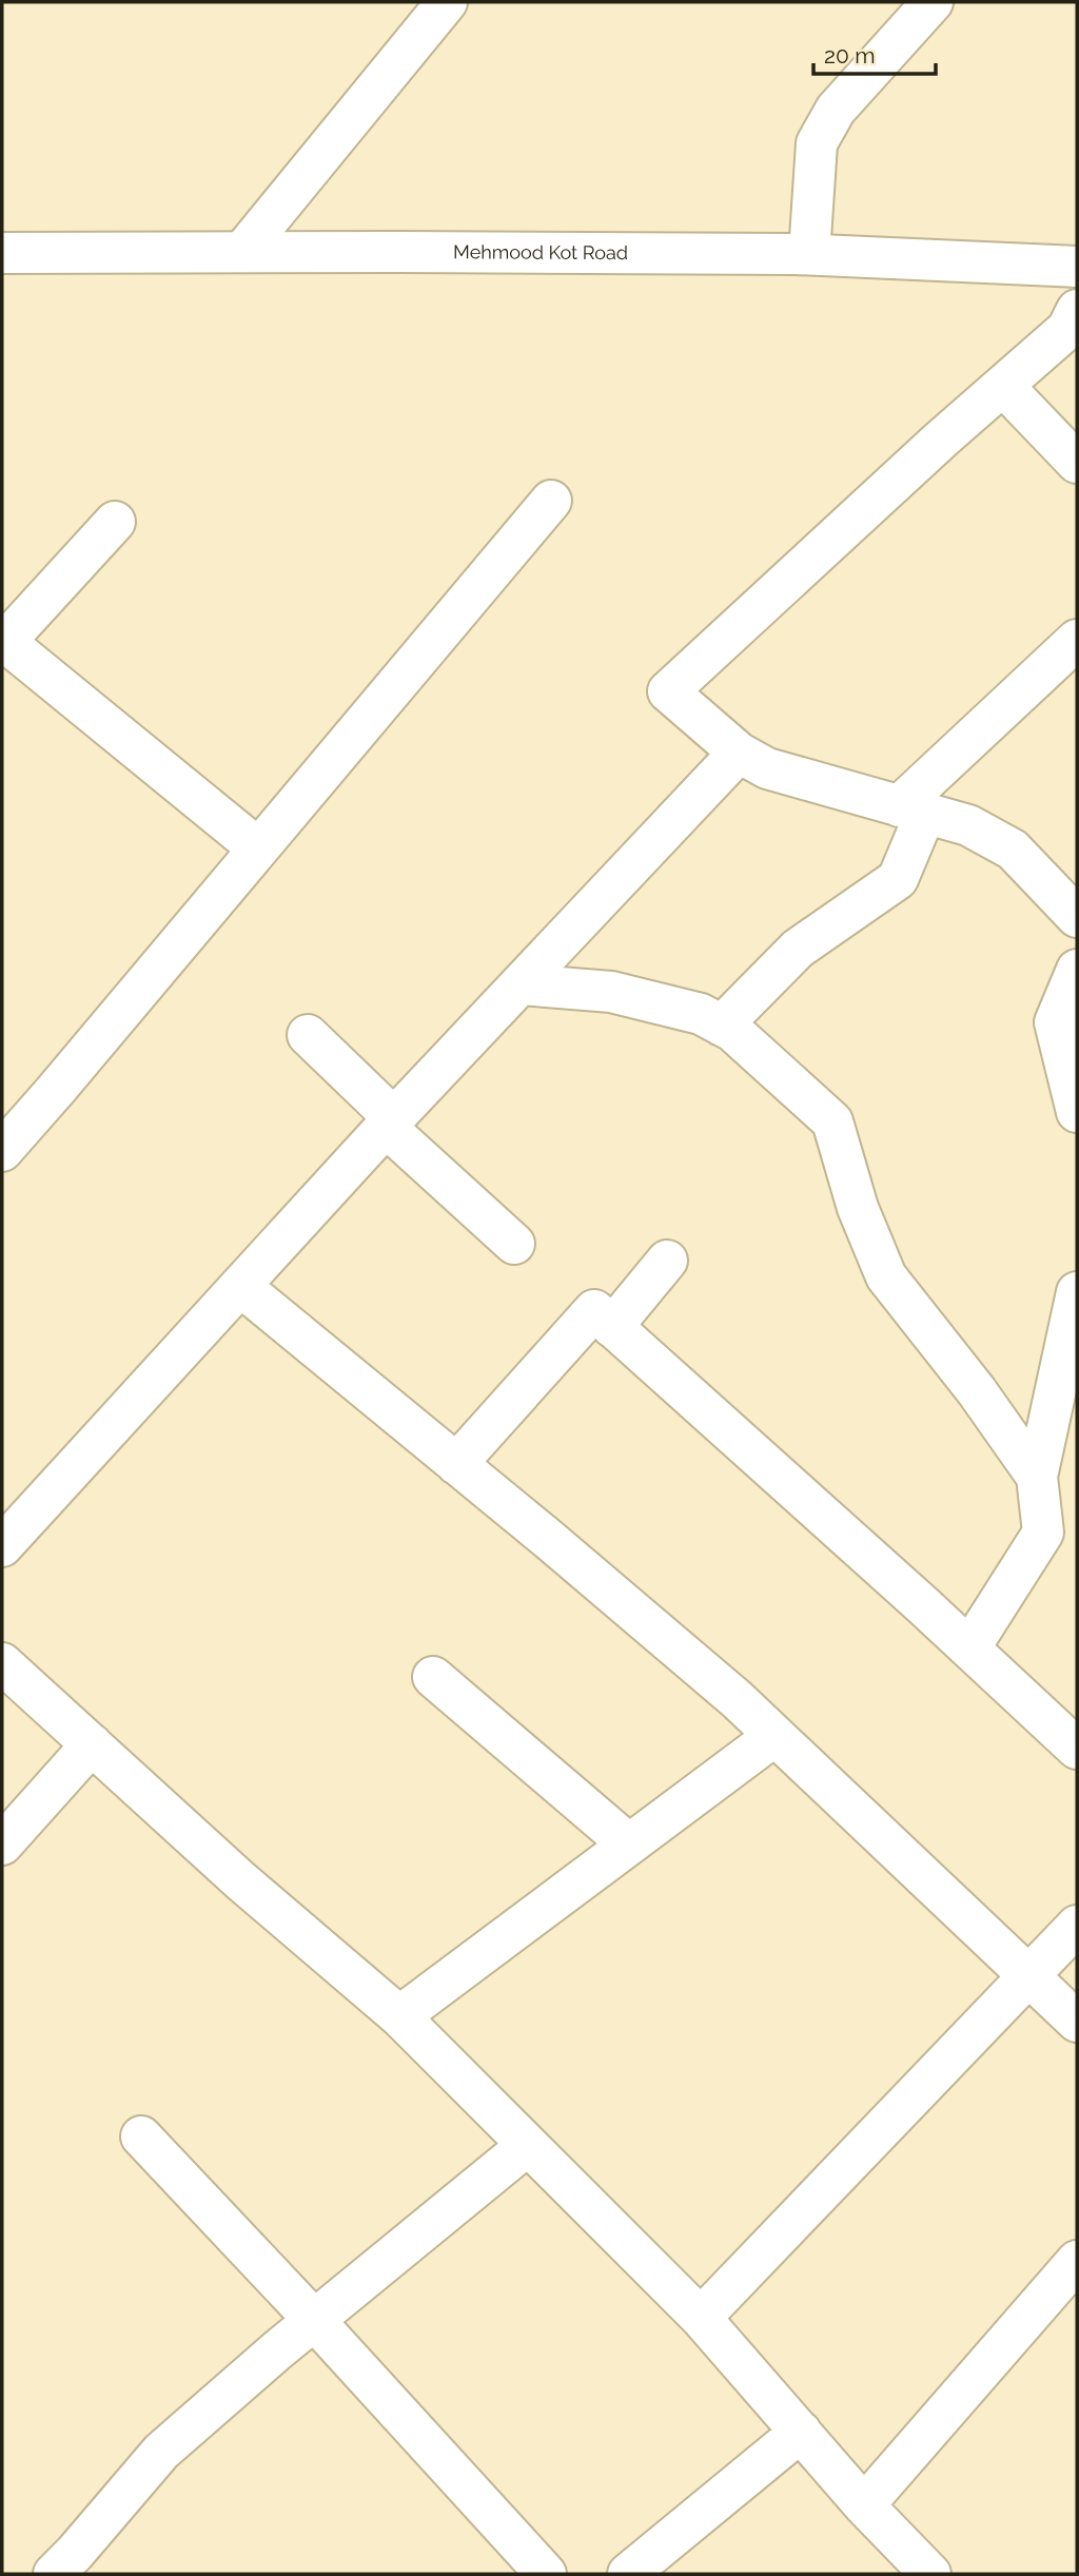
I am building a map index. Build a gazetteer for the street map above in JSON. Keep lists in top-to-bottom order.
{
  "streets": {
    "street": ["Mehmood Kot Road"]
  },
  "scale_bar": "20 m"
}
